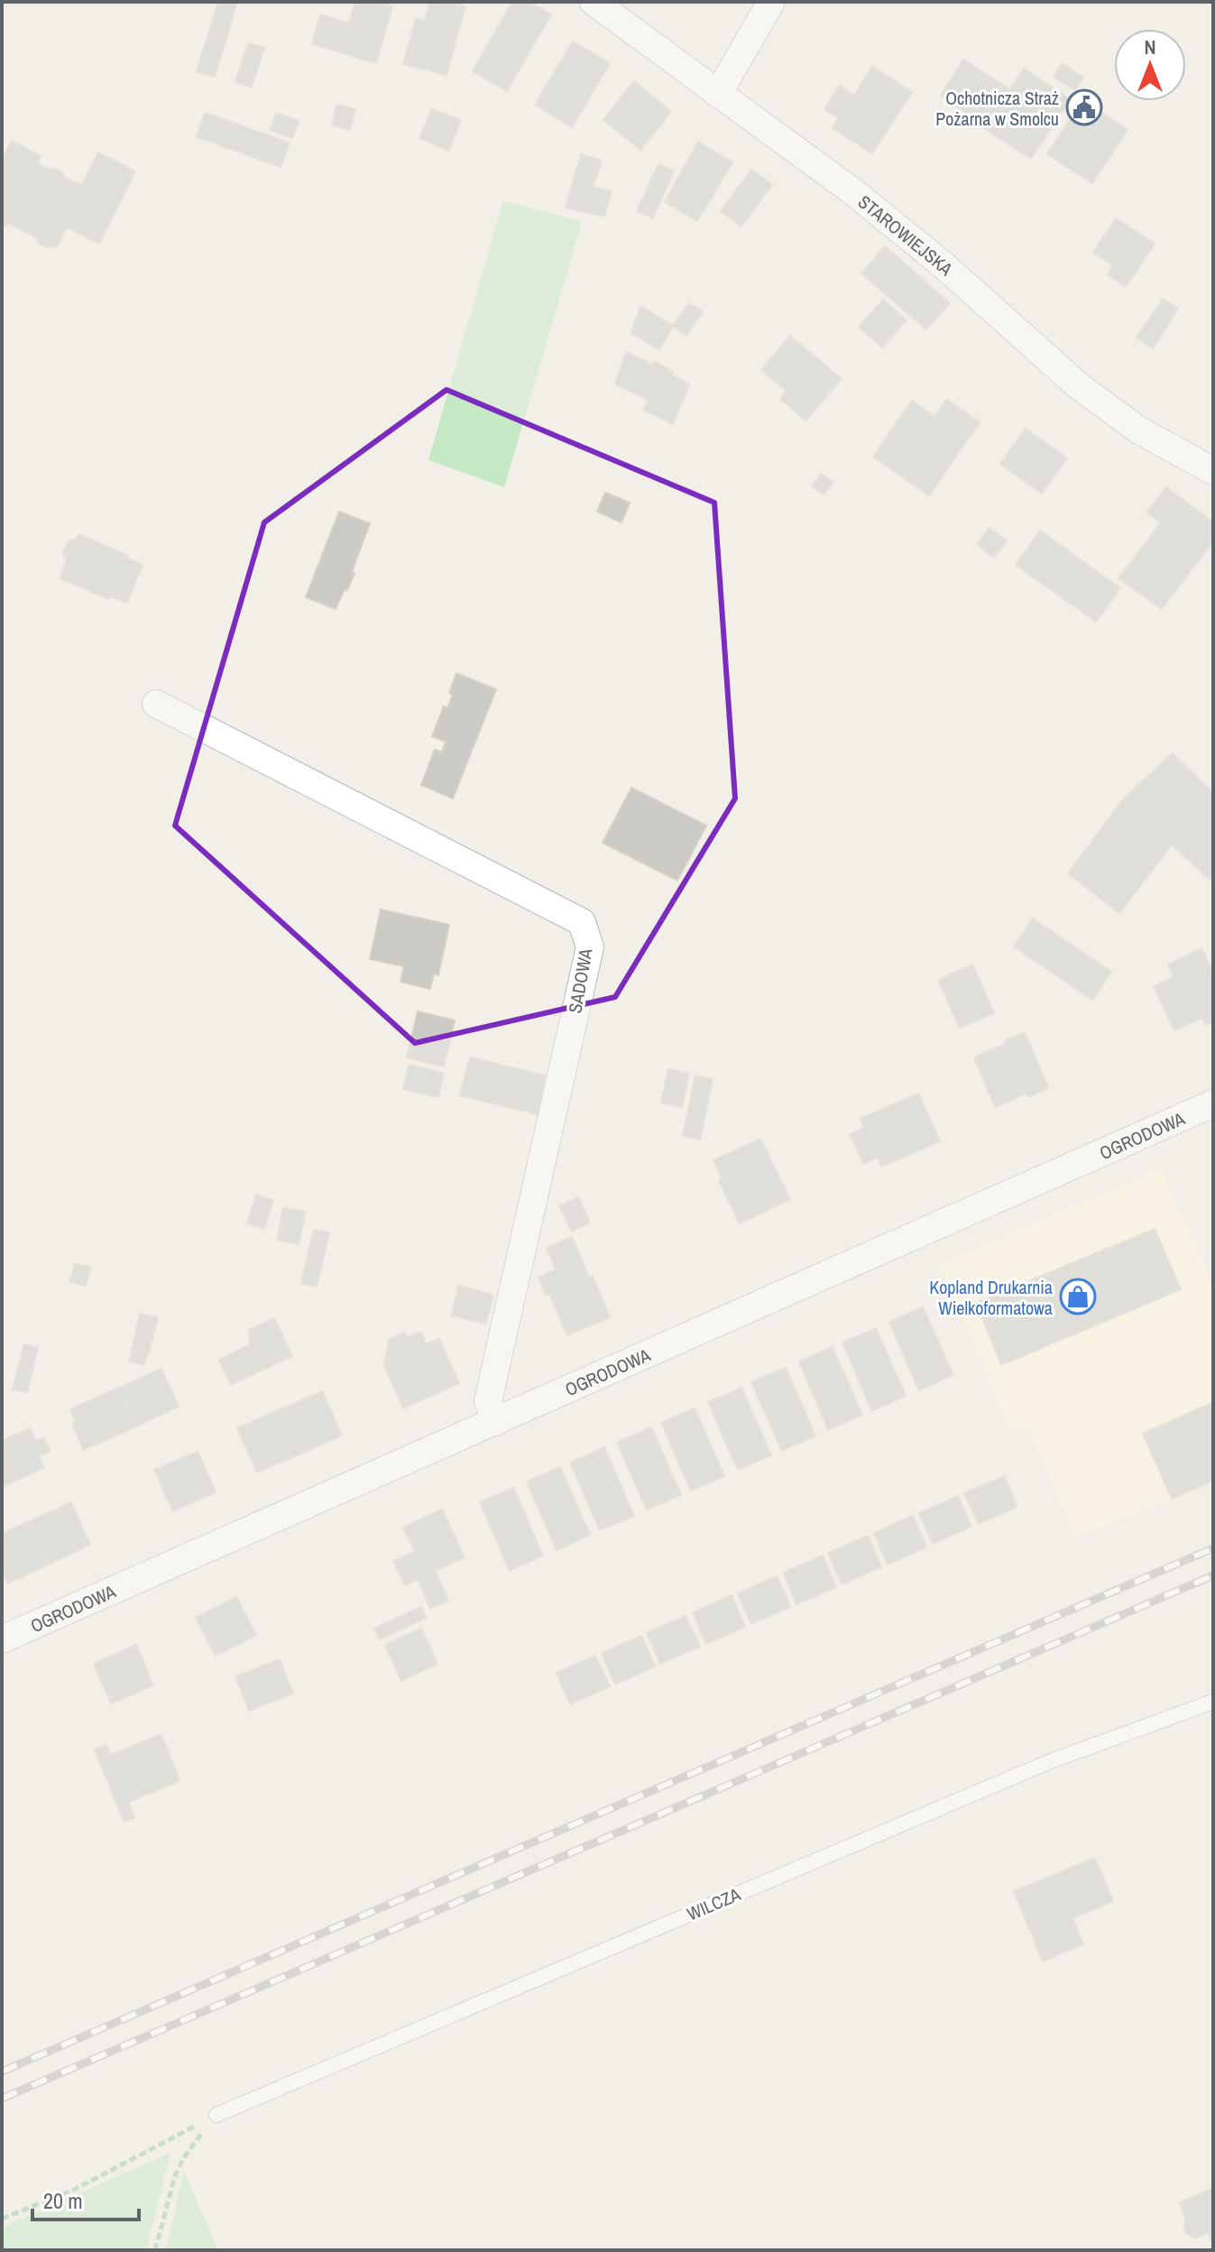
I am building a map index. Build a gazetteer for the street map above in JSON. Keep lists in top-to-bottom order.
{
  "streets": {
    "street": ["STAROWIEJSKA", "SADOWA", "OGRODOWA"],
    "lane": ["WILCZA"]
  },
  "crossings": [
    ["SADOWA", "OGRODOWA"]
  ],
  "places": {
    "public building": ["Ochotnicza Straż Pożarna w Smolcu"],
    "shop": ["Kopland Drukarnia Wielkoformatowa"]
  },
  "scale_bar": "20 m",
  "north": "top"
}
